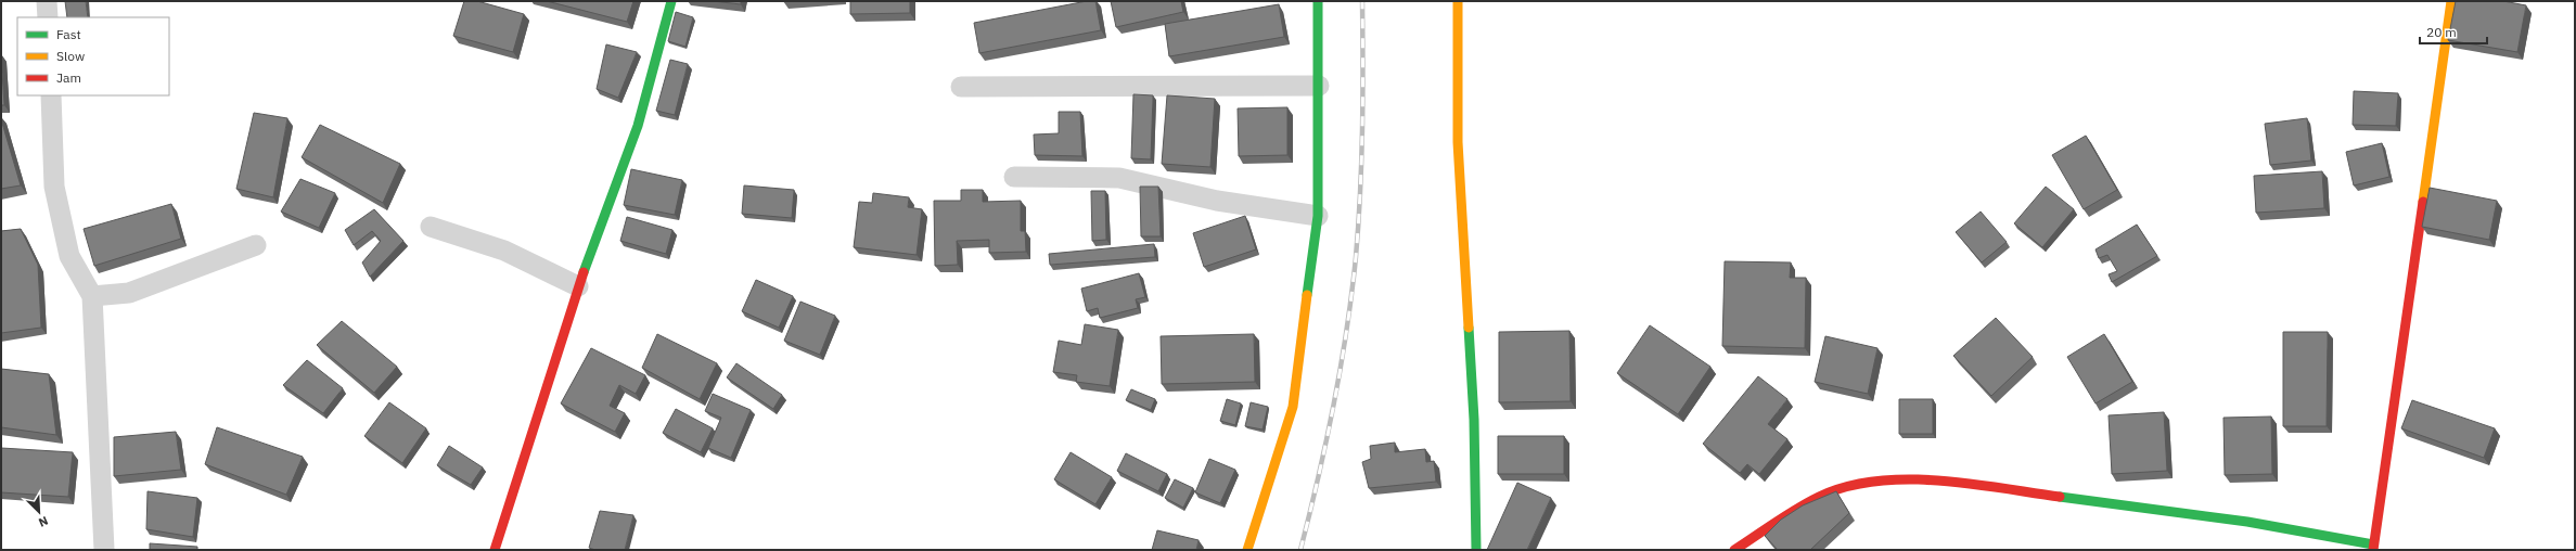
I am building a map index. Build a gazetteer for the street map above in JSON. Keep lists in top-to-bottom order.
{
  "legend": ["Fast", "Slow", "Jam"],
  "scale_bar": "20 m",
  "north": "bottom right"
}
